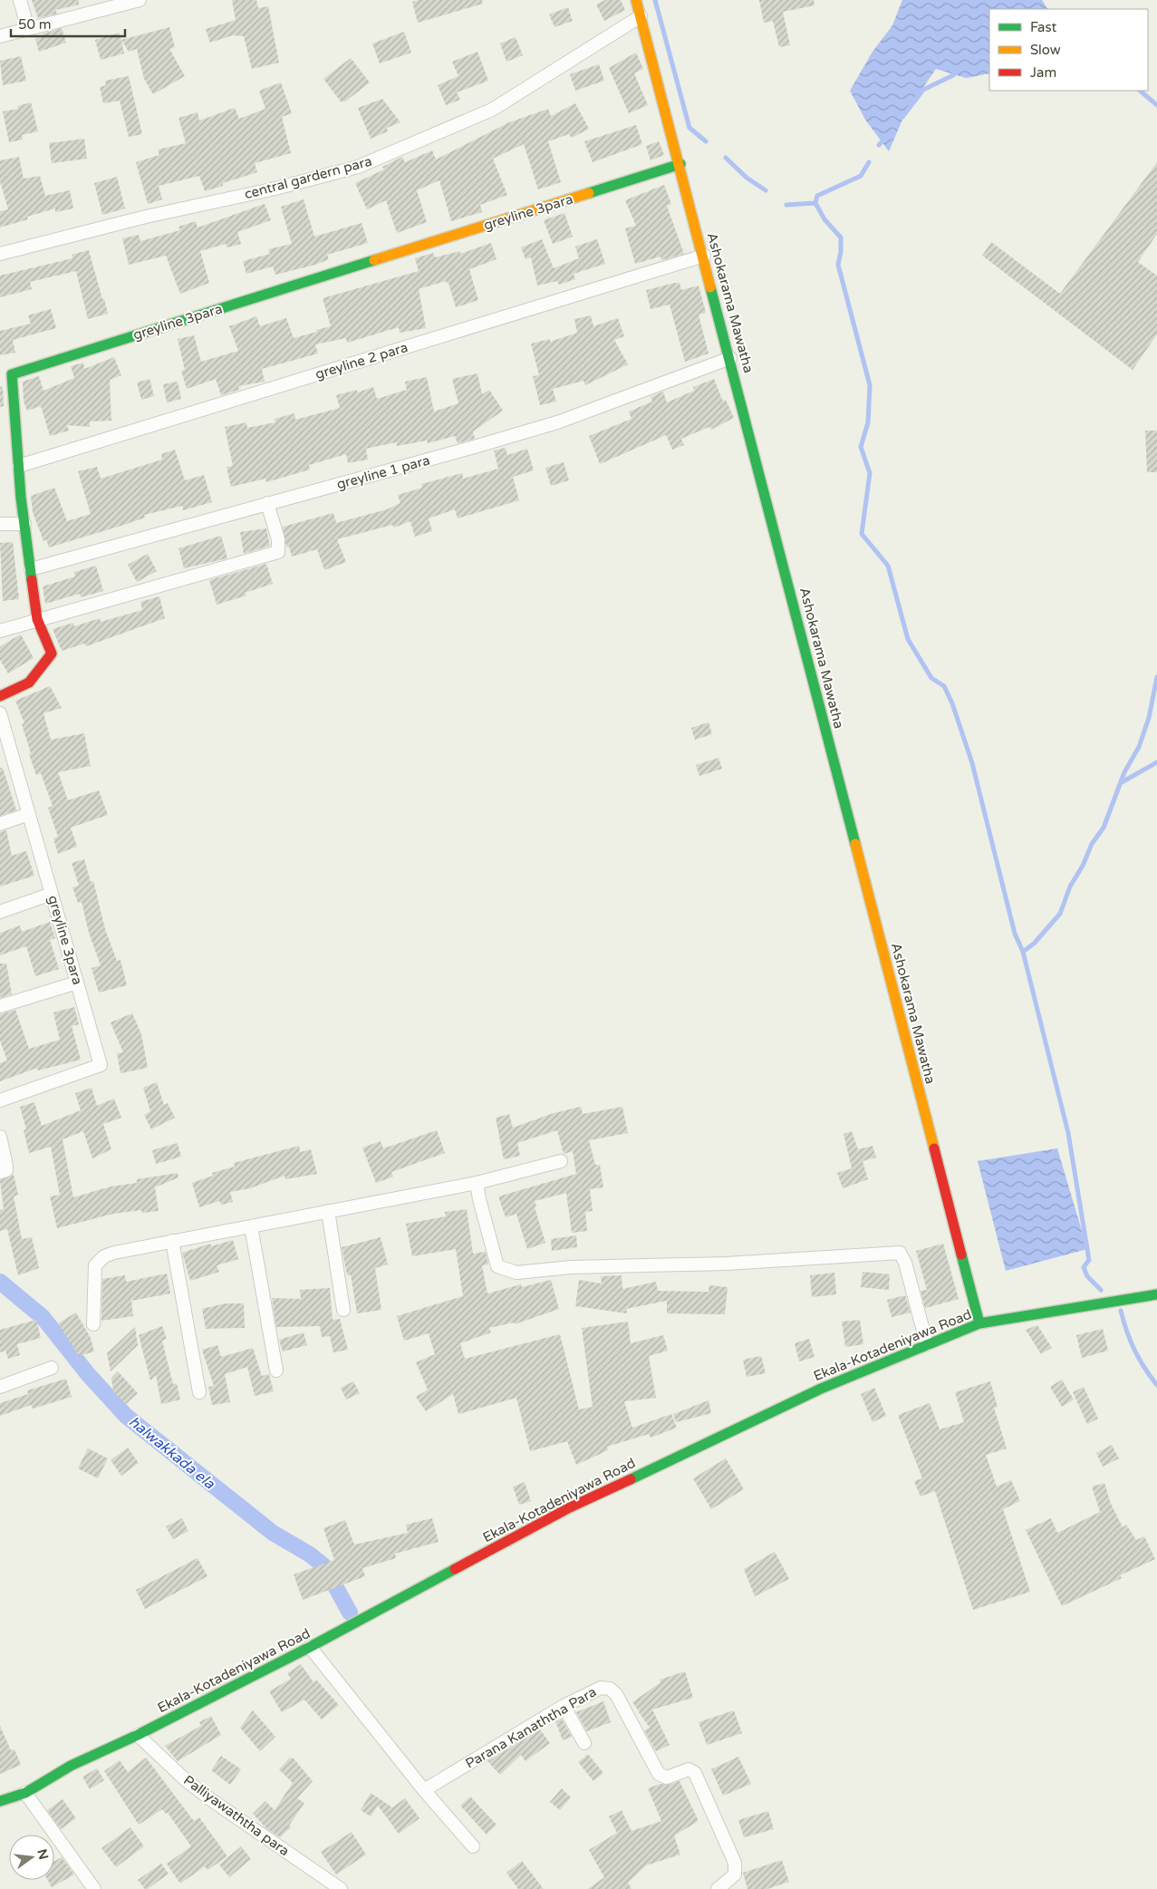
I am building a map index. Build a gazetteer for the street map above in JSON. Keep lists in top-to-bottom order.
{
  "streets": {
    "street": [
      "central gardern para",
      "greyline 3para",
      "Ashokarama Mawatha",
      "greyline 2 para",
      "greyline 1 para",
      "Ekala-Kotadeniyawa Road",
      "Parana Kanaththa Para",
      "Palliyawaththa para"
    ]
  },
  "crossings": [
    ["central gardern para", "Ashokarama Mawatha"],
    ["greyline 3para", "Ashokarama Mawatha"],
    ["greyline 3para", "greyline 2 para"],
    ["greyline 3para", "greyline 1 para"],
    ["Ashokarama Mawatha", "greyline 2 para"],
    ["Ashokarama Mawatha", "greyline 1 para"],
    ["Ashokarama Mawatha", "Ekala-Kotadeniyawa Road"],
    ["Ekala-Kotadeniyawa Road", "Palliyawaththa para"]
  ],
  "water": ["halwakkada ela"],
  "legend": ["Fast", "Slow", "Jam"],
  "scale_bar": "50 m",
  "north": "right"
}
